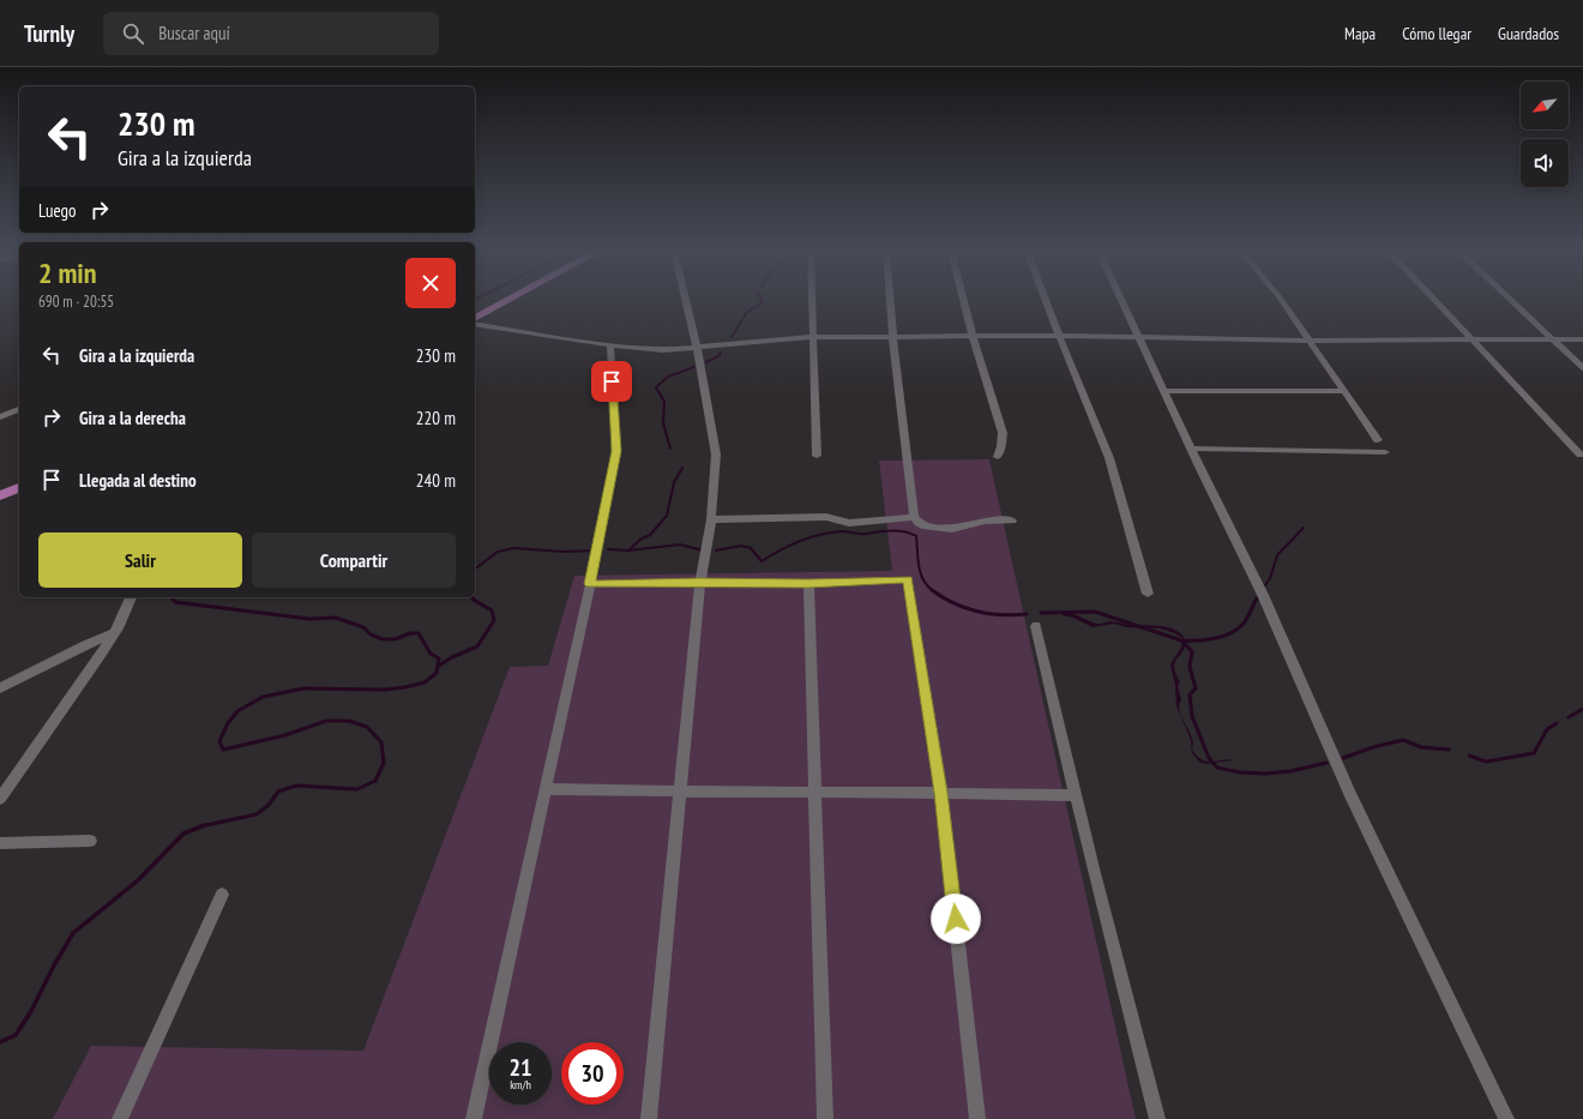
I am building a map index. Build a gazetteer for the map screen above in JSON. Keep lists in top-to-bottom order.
{
  "north": "bottom left",
  "page": {
    "header": "Turnly",
    "search": "Buscar aquí",
    "nav": ["Mapa", "Cómo llegar", "Guardados"],
    "turn": ["230 m", "Gira a la izquierda"],
    "then": "Luego",
    "heading": ["2 min", "690 m · 20:55"],
    "list": [
      {
        "name": "Gira a la izquierda",
        "value": "230 m"
      },
      {
        "name": "Gira a la derecha",
        "value": "220 m"
      },
      {
        "name": "Llegada al destino",
        "value": "240 m"
      }
    ],
    "buttons": ["Salir", "Compartir"],
    "speed": "21 km/h",
    "limit": "30"
  }
}
